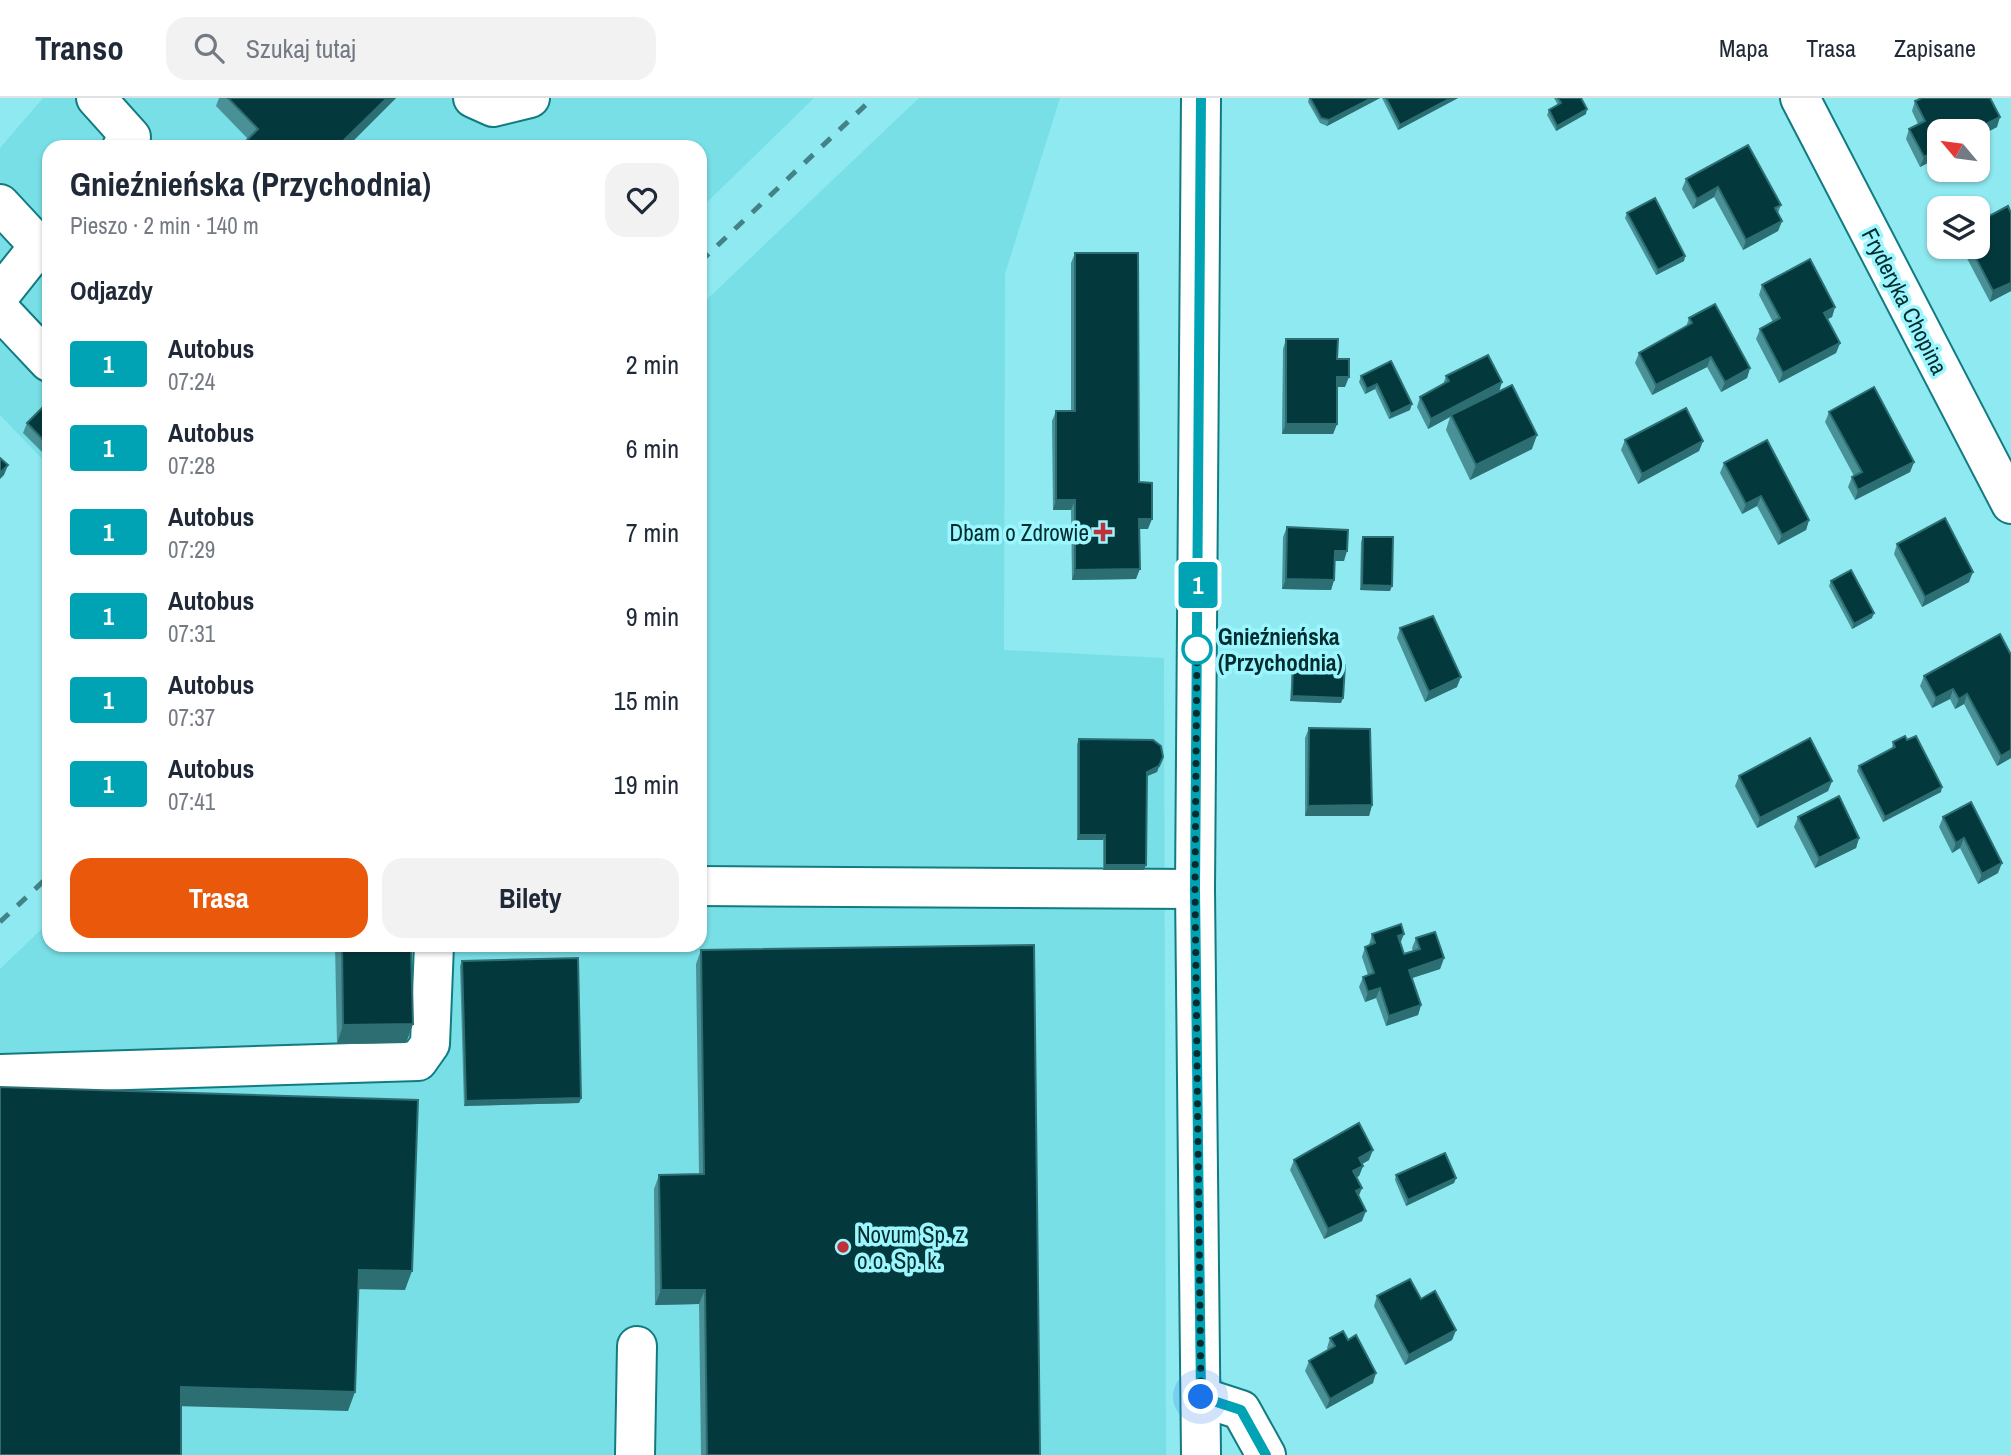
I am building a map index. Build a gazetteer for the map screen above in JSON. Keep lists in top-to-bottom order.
{
  "streets": {
    "street": ["Fryderyka Chopina"]
  },
  "places": {
    "health": ["Dbam o Zdrowie"],
    "other": ["Gnieźnieńska (Przychodnia)", "Novum Sp. z o.o. Sp. k."]
  },
  "lines": ["bus line 1"],
  "north": "top left",
  "page": {
    "header": "Transo",
    "search": "Szukaj tutaj",
    "nav": ["Mapa", "Trasa", "Zapisane"],
    "on_map": "1",
    "heading": [
      ["Gnieźnieńska (Przychodnia)", "Pieszo · 2 min · 140 m"],
      "Odjazdy"
    ],
    "list": [
      {
        "mark": "1",
        "name": "Autobus",
        "note": "07:24",
        "value": "2 min"
      },
      {
        "mark": "1",
        "name": "Autobus",
        "note": "07:28",
        "value": "6 min"
      },
      {
        "mark": "1",
        "name": "Autobus",
        "note": "07:29",
        "value": "7 min"
      },
      {
        "mark": "1",
        "name": "Autobus",
        "note": "07:31",
        "value": "9 min"
      },
      {
        "mark": "1",
        "name": "Autobus",
        "note": "07:37",
        "value": "15 min"
      },
      {
        "mark": "1",
        "name": "Autobus",
        "note": "07:41",
        "value": "19 min"
      }
    ],
    "buttons": ["Trasa", "Bilety"]
  }
}
